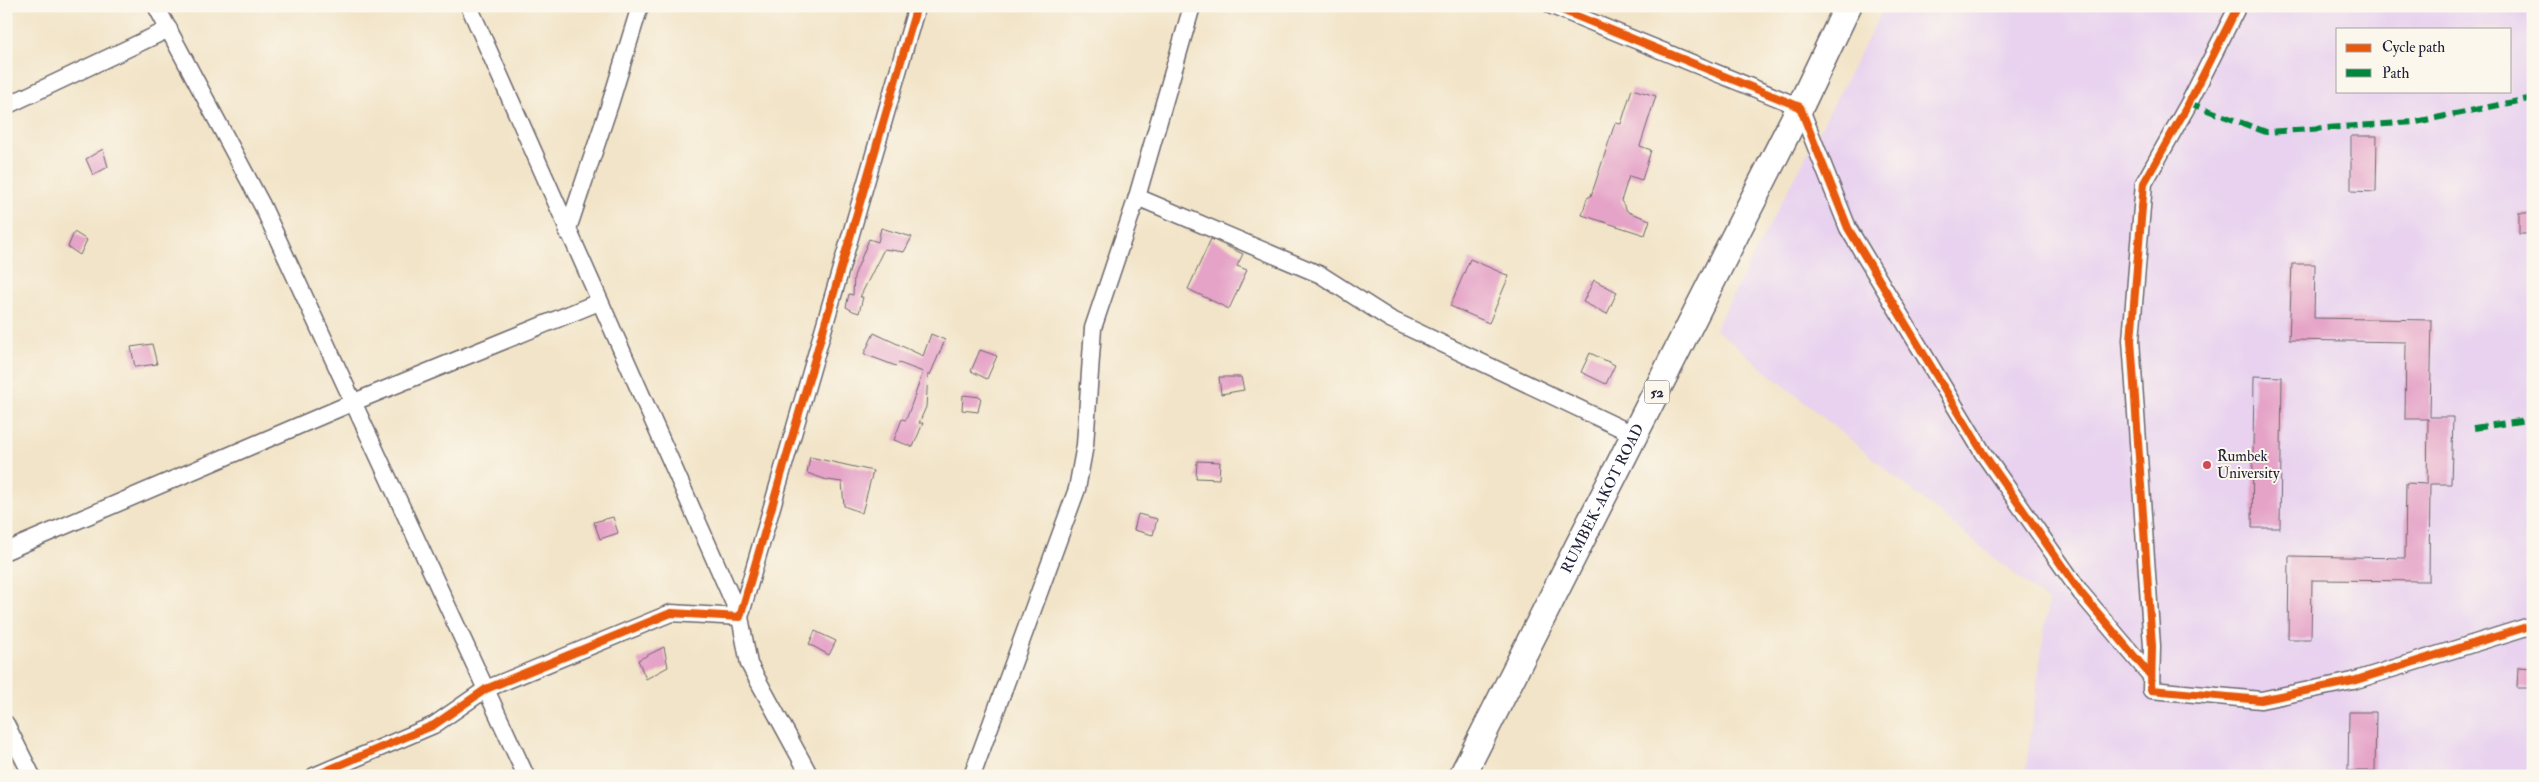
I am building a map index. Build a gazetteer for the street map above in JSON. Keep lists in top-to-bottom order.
{
  "streets": {
    "main road": ["52", "RUMBEK-AKOT ROAD"]
  },
  "places": ["Rumbek University"],
  "legend": ["Cycle path", "Path"]
}
